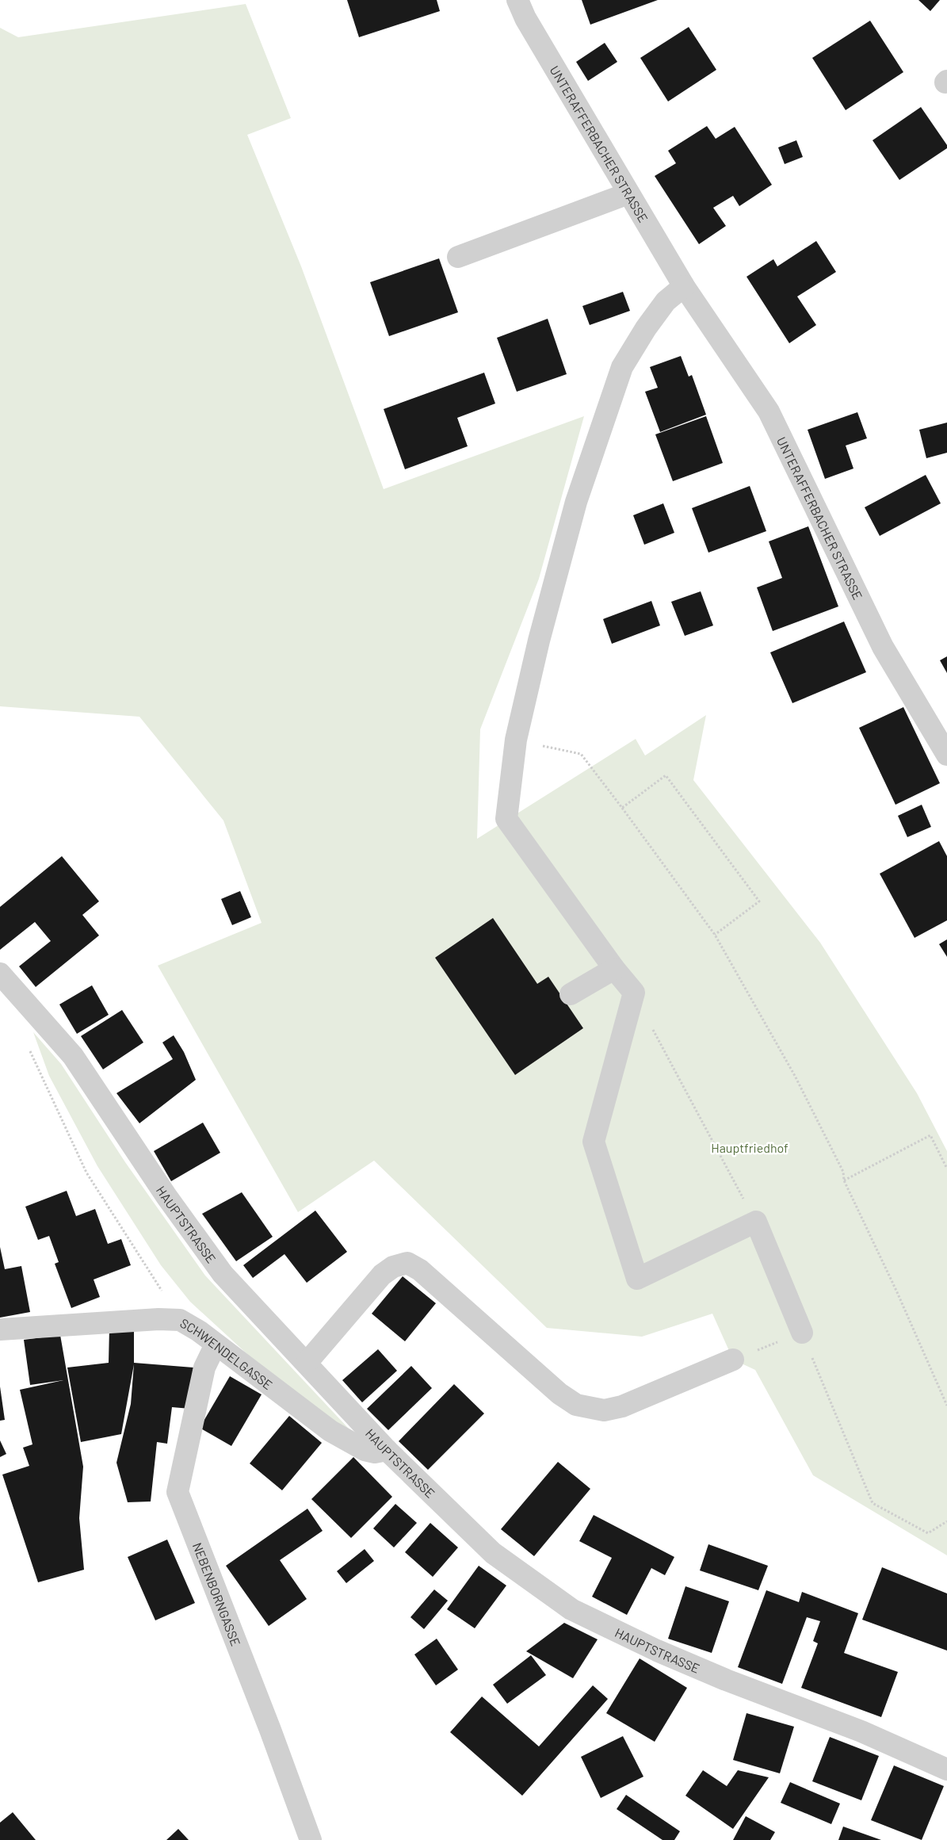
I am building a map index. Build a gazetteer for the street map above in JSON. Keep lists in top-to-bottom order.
{
  "streets": {
    "street": [
      "UNTERAFFERBACHER STRASSE",
      "HAUPTSTRASSE",
      "SCHWENDELGASSE",
      "NEBENBORNGASSE"
    ]
  },
  "crossings": [
    ["HAUPTSTRASSE", "SCHWENDELGASSE"],
    ["SCHWENDELGASSE", "NEBENBORNGASSE"]
  ],
  "parks": ["Hauptfriedhof"]
}
